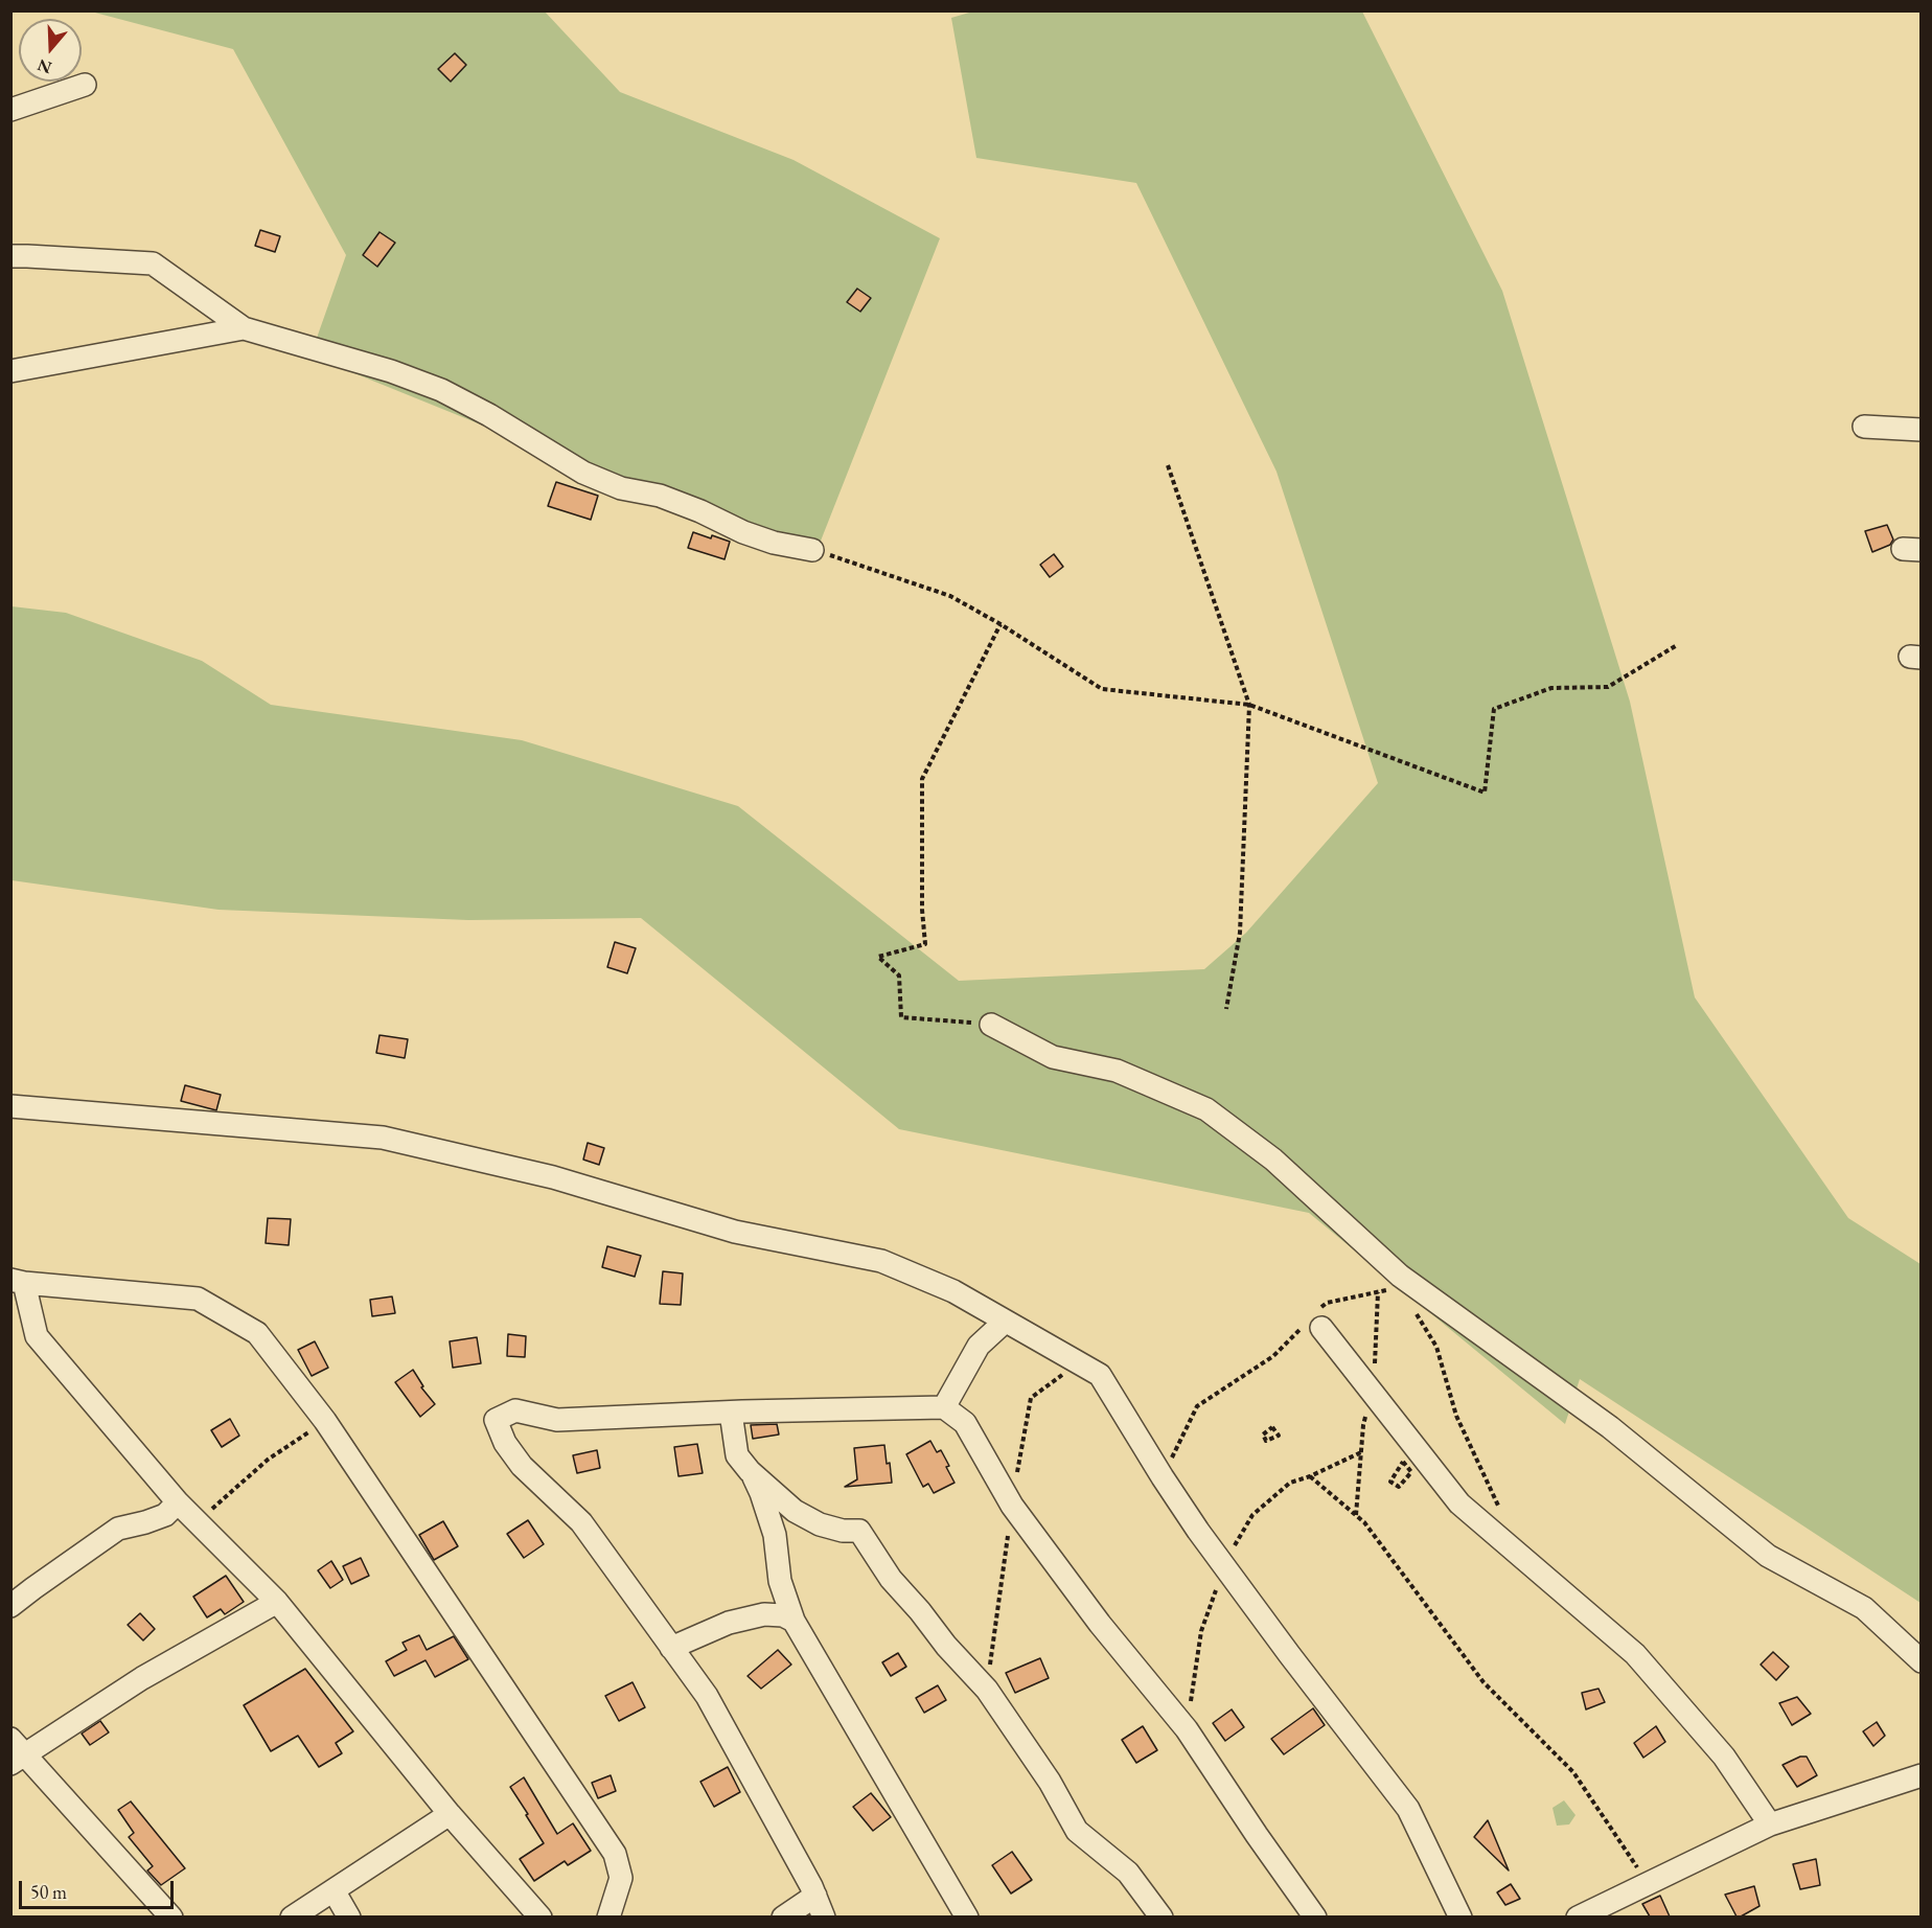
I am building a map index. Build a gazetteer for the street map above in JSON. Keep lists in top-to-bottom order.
{
  "scale_bar": "50 m",
  "north": "bottom"
}
